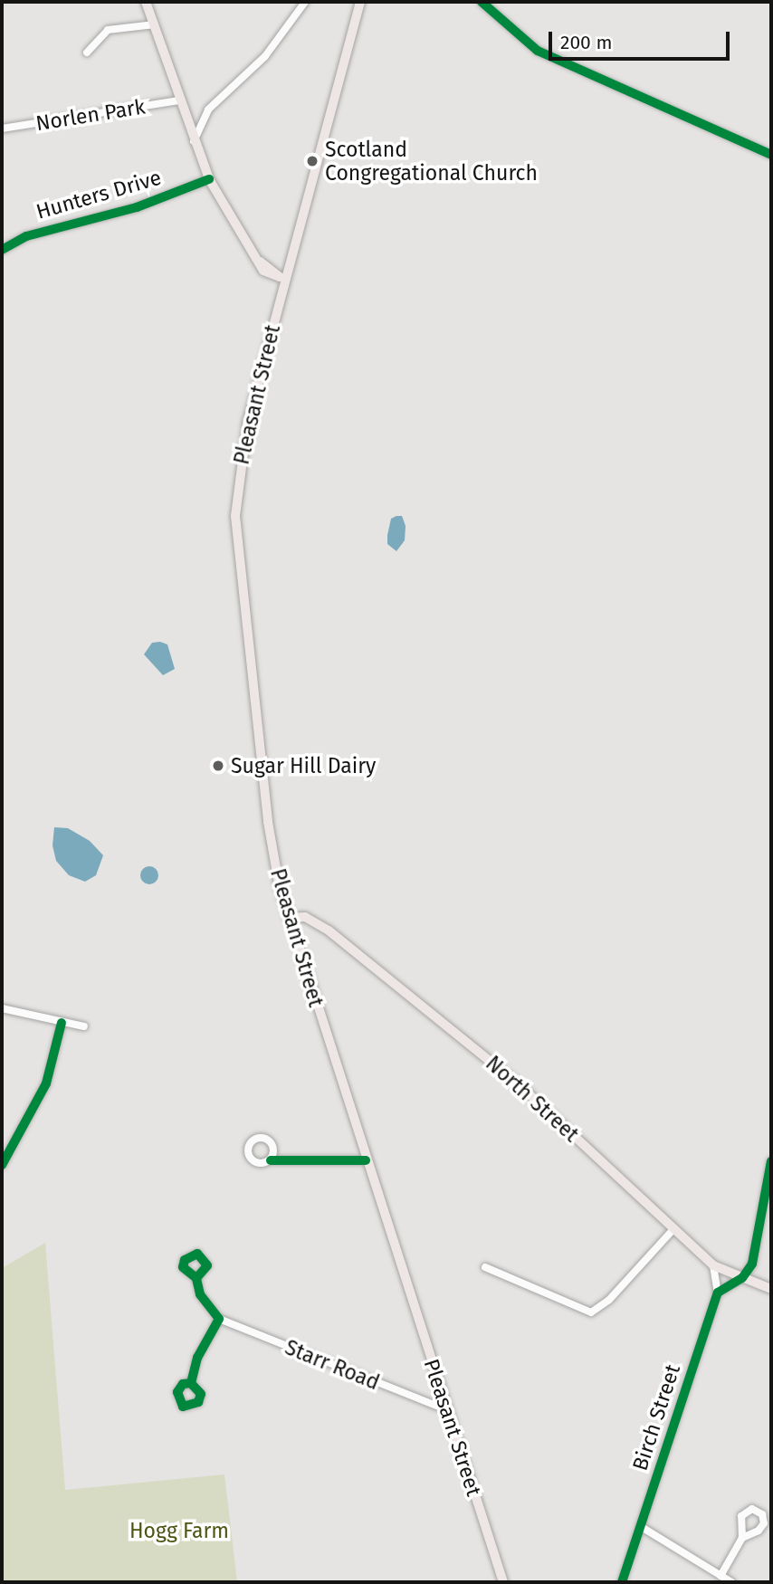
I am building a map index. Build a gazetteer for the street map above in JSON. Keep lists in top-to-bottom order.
{
  "streets": {
    "main road": ["Pleasant Street", "North Street"],
    "street": [
      "Norlen Park",
      "Hunters Drive",
      "Starr Road",
      "Birch Street"
    ]
  },
  "crossings": [
    ["Pleasant Street", "North Street"],
    ["Pleasant Street", "Starr Road"],
    ["North Street", "Birch Street"]
  ],
  "parks": ["Hogg Farm"],
  "places": ["Scotland Congregational Church", "Sugar Hill Dairy"],
  "scale_bar": "200 m"
}
